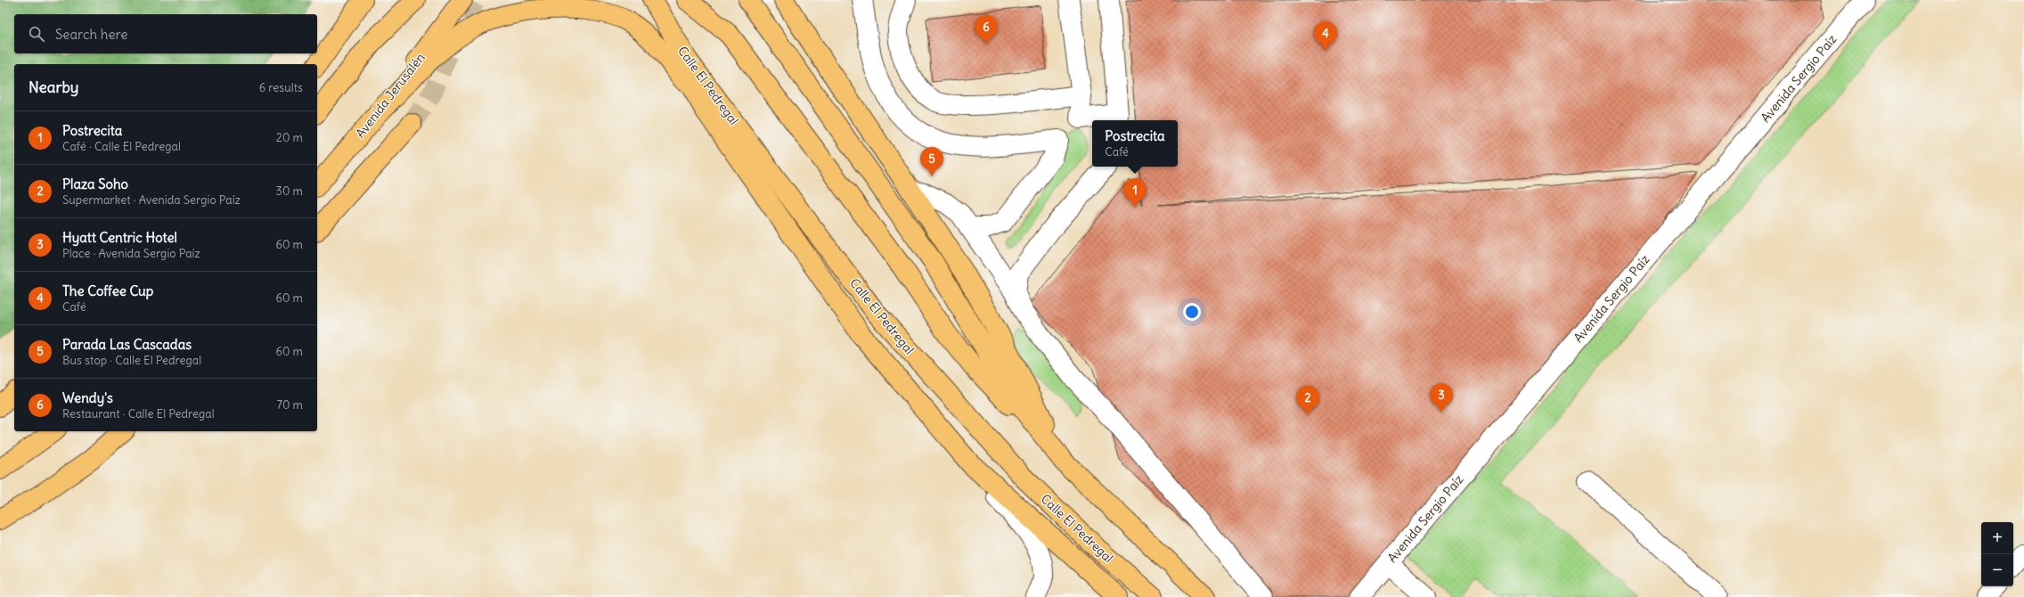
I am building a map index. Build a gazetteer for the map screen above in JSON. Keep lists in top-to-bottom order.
{
  "streets": {
    "main road": ["Calle El Pedregal", "Avenida Jerusalén"],
    "street": ["Avenida Sergio Paíz"]
  },
  "page": {
    "search": "Search here",
    "pins": [
      "6",
      "4",
      "5",
      "1",
      "3",
      "2"
    ],
    "heading": ["Nearby", "6 results"],
    "list": [
      {
        "mark": "1",
        "name": "Postrecita",
        "note": "Café · Calle El Pedregal",
        "value": "20 m"
      },
      {
        "mark": "2",
        "name": "Plaza Soho",
        "note": "Supermarket · Avenida Sergio Paíz",
        "value": "30 m"
      },
      {
        "mark": "3",
        "name": "Hyatt Centric Hotel",
        "note": "Place · Avenida Sergio Paíz",
        "value": "60 m"
      },
      {
        "mark": "4",
        "name": "The Coffee Cup",
        "note": "Café",
        "value": "60 m"
      },
      {
        "mark": "5",
        "name": "Parada Las Cascadas",
        "note": "Bus stop · Calle El Pedregal",
        "value": "60 m"
      },
      {
        "mark": "6",
        "name": "Wendy's",
        "note": "Restaurant · Calle El Pedregal",
        "value": "70 m"
      }
    ],
    "popup": ["Postrecita", "Café"],
    "map_buttons": ["+", "−"]
  }
}
